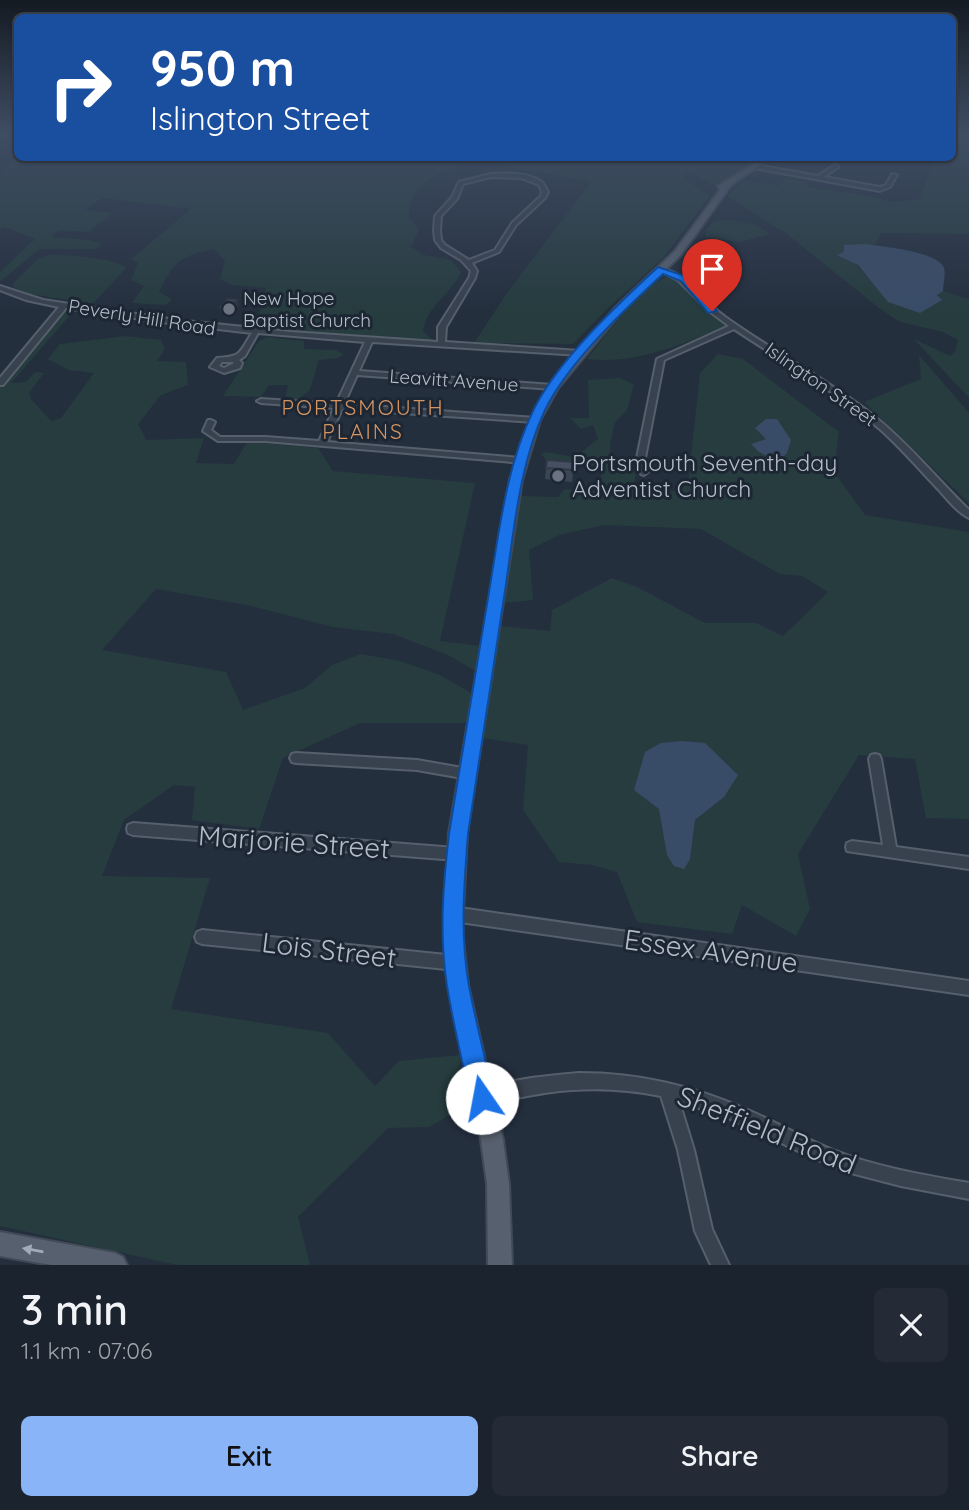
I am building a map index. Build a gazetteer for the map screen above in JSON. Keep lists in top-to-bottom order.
{
  "streets": {
    "street": [
      "Peverly Hill Road",
      "Leavitt Avenue",
      "Islington Street",
      "Marjorie Street",
      "Lois Street",
      "Essex Avenue",
      "Sheffield Road"
    ]
  },
  "districts": ["PORTSMOUTH PLAINS"],
  "places": ["New Hope Baptist Church", "Portsmouth Seventh-day Adventist Church"],
  "page": {
    "turn": ["950 m", "Islington Street"],
    "heading": ["3 min", "1.1 km · 07:06"],
    "buttons": ["Exit", "Share"]
  }
}
